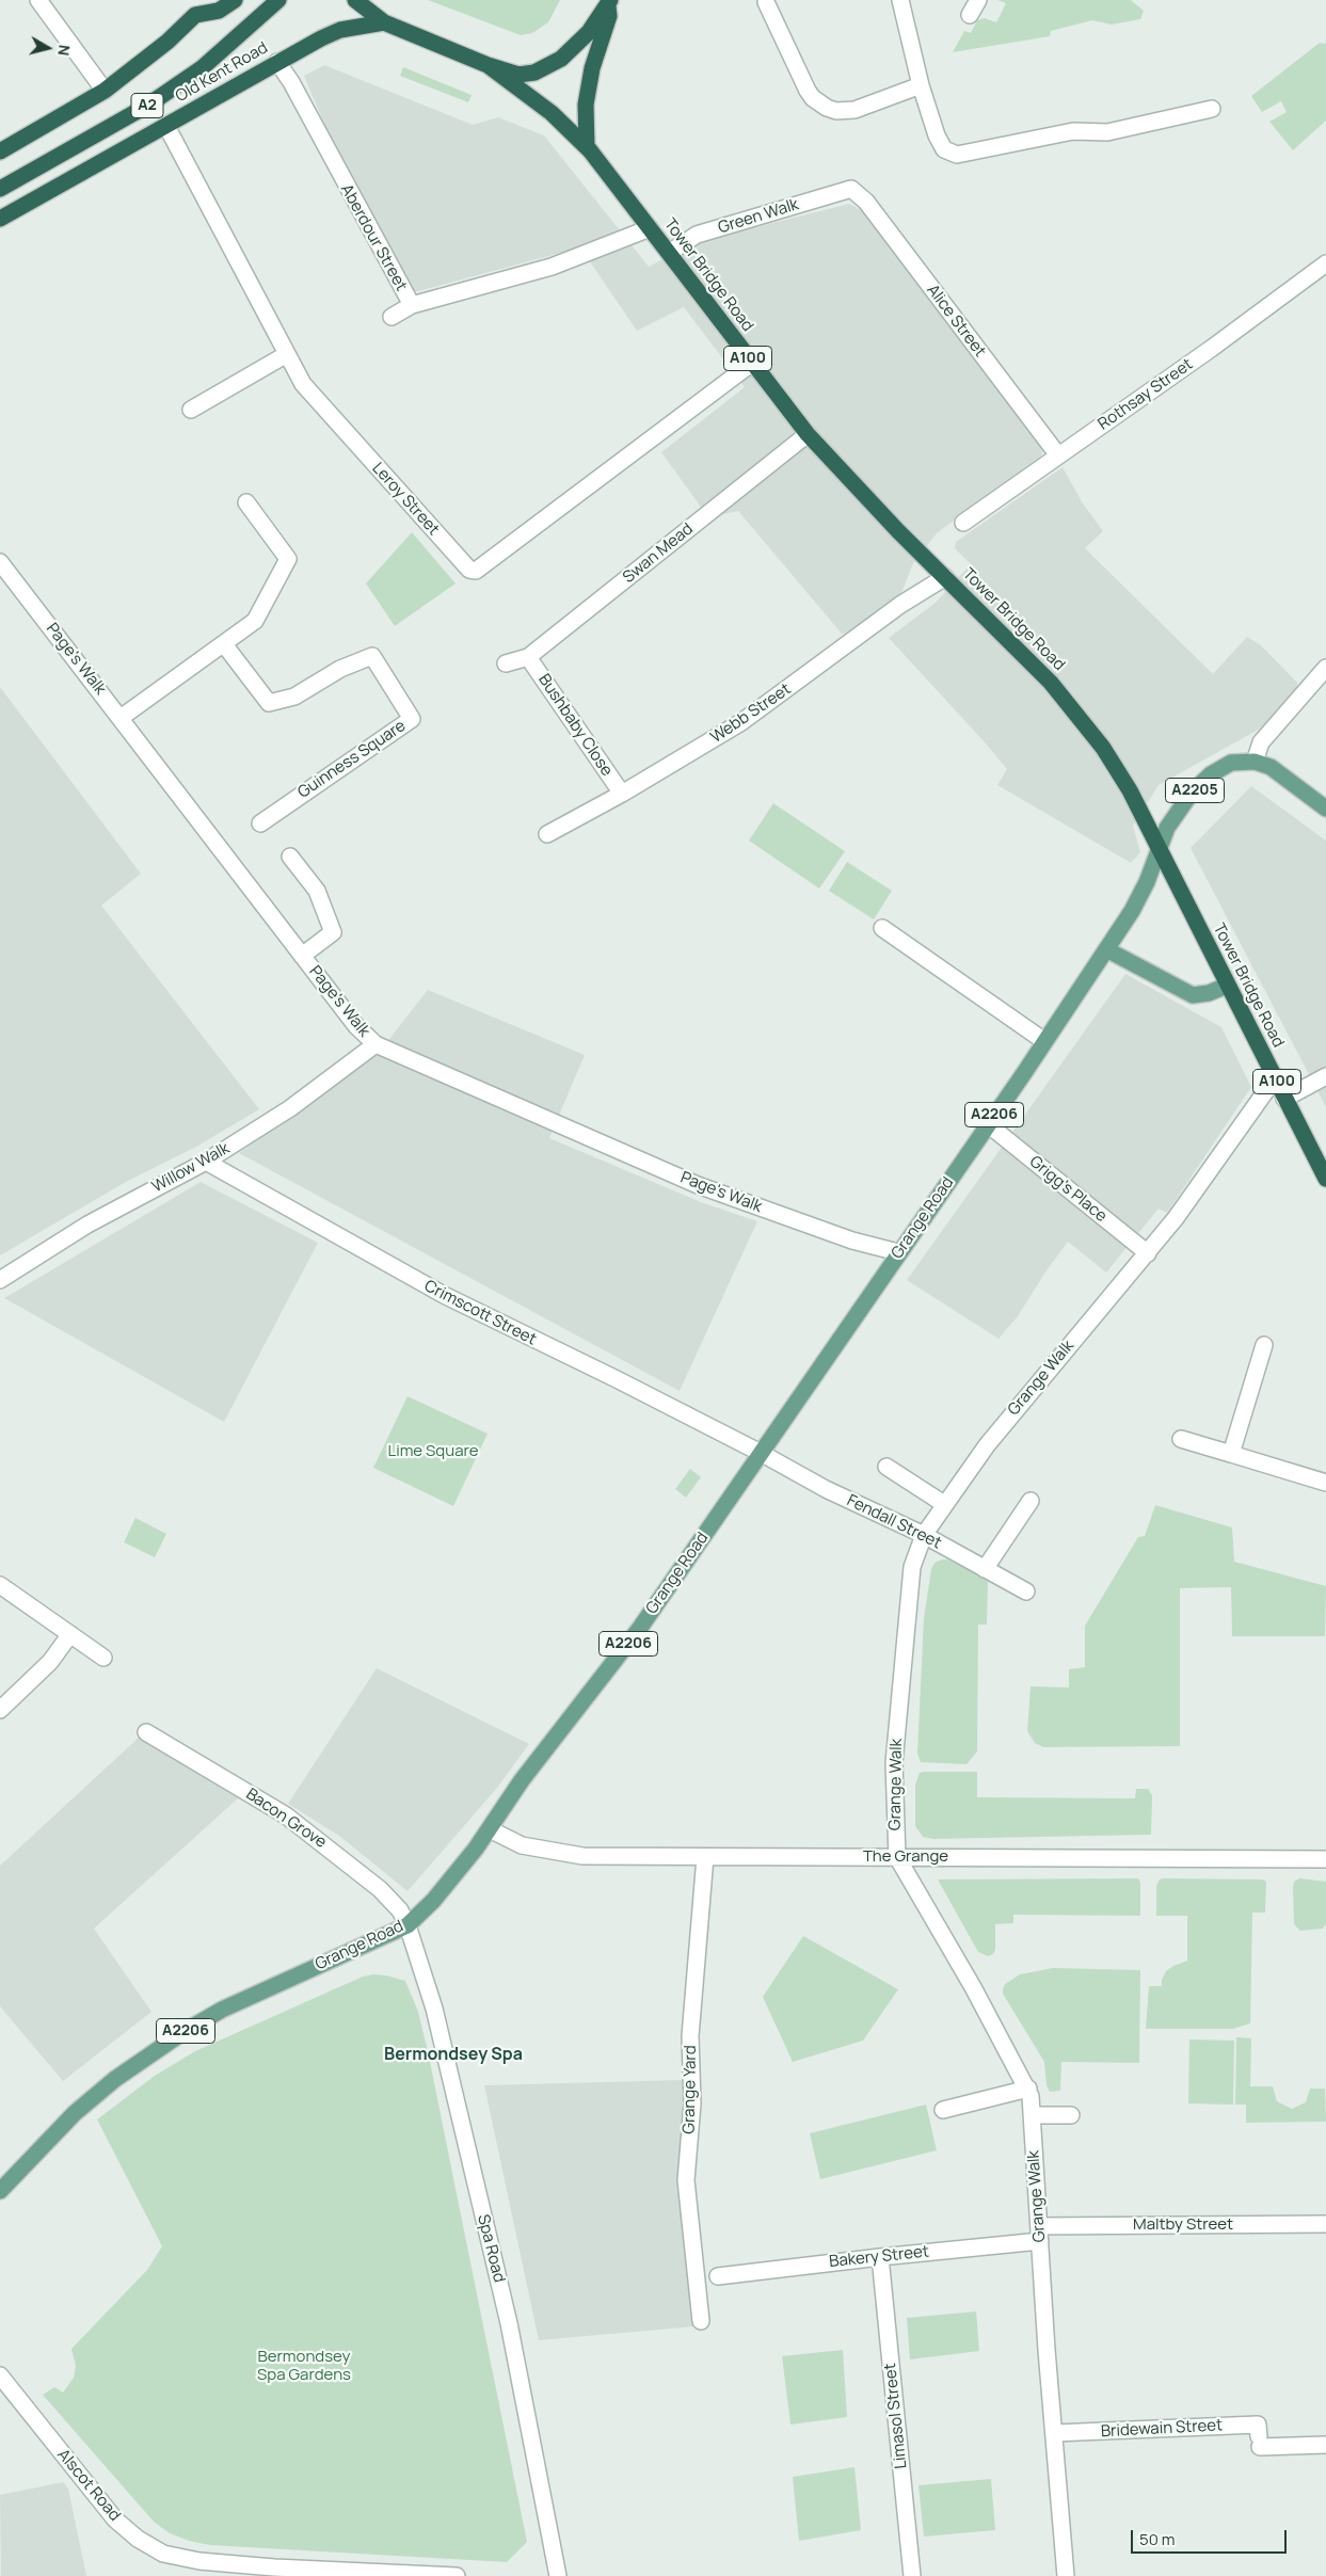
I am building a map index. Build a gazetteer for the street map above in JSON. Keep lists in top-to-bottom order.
{
  "streets": {
    "highway": [
      "Old Kent Road",
      "A2",
      "Tower Bridge Road",
      "A100"
    ],
    "main road": ["A2205", "A2206", "Grange Road"],
    "street": [
      "Green Walk",
      "Aberdour Street",
      "Alice Street",
      "Rothsay Street",
      "Leroy Street",
      "Swan Mead",
      "Page's Walk",
      "Webb Street",
      "Bushbaby Close",
      "Guinness Square",
      "Willow Walk",
      "Grigg's Place",
      "Crimscott Street",
      "Grange Walk",
      "Fendall Street",
      "Bacon Grove",
      "The Grange",
      "Grange Yard",
      "Maltby Street",
      "Spa Road",
      "Bakery Street",
      "Limasol Street",
      "Bridewain Street",
      "Alscot Road"
    ]
  },
  "crossings": [
    ["Old Kent Road", "Aberdour Street"],
    ["Old Kent Road", "Leroy Street"],
    ["Green Walk", "Tower Bridge Road"],
    ["Green Walk", "Alice Street"],
    ["Aberdour Street", "Tower Bridge Road"],
    ["Tower Bridge Road", "Leroy Street"],
    ["Tower Bridge Road", "Swan Mead"],
    ["Tower Bridge Road", "Webb Street"],
    ["Tower Bridge Road", "A2205"],
    ["Tower Bridge Road", "Grange Road"],
    ["Tower Bridge Road", "Grange Walk"],
    ["Alice Street", "Rothsay Street"],
    ["Swan Mead", "Bushbaby Close"],
    ["Page's Walk", "Willow Walk"],
    ["Page's Walk", "Grange Road"],
    ["Webb Street", "Bushbaby Close"],
    ["A2205", "Grange Road"],
    ["Willow Walk", "Crimscott Street"],
    ["Grigg's Place", "Grange Road"],
    ["Grigg's Place", "Grange Walk"],
    ["Grange Road", "Crimscott Street"],
    ["Grange Road", "Fendall Street"],
    ["Grange Road", "Bacon Grove"],
    ["Grange Road", "The Grange"],
    ["Grange Road", "Spa Road"],
    ["Crimscott Street", "Fendall Street"],
    ["Grange Walk", "Fendall Street"],
    ["Grange Walk", "The Grange"],
    ["Grange Walk", "Maltby Street"],
    ["Grange Walk", "Bakery Street"],
    ["Grange Walk", "Bridewain Street"],
    ["Bacon Grove", "Spa Road"],
    ["The Grange", "Grange Yard"],
    ["Maltby Street", "Bakery Street"],
    ["Bakery Street", "Limasol Street"]
  ],
  "districts": ["Bermondsey Spa"],
  "parks": ["Lime Square", "Bermondsey Spa Gardens"],
  "scale_bar": "50 m",
  "north": "right"
}
